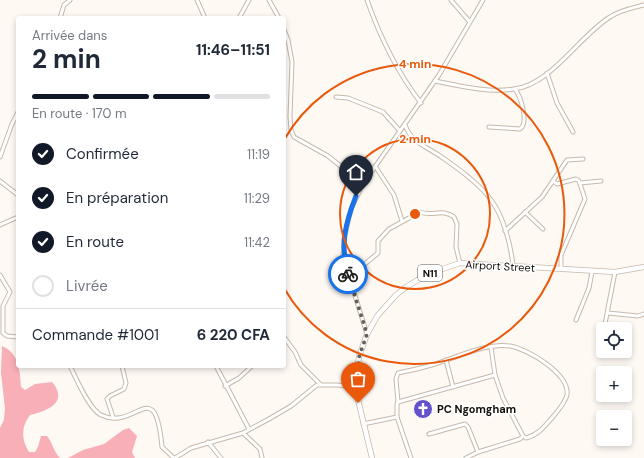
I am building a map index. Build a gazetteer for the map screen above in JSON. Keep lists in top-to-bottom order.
{
  "streets": {
    "highway": ["Airport Street", "N11"]
  },
  "places": {
    "church": ["PC Ngomgham"]
  },
  "page": {
    "heading": ["2 min", "Arrivée dans", "11:46–11:51"],
    "panel": ["Commande #1001", "6 220 CFA"],
    "bar": "En route · 170 m",
    "list": [
      ["Confirmée", "11:19"],
      ["En préparation", "11:29"],
      ["En route", "11:42"],
      "Livrée"
    ],
    "map_buttons": ["+", "−"]
  },
  "rings": ["4 min", "2 min"]
}
